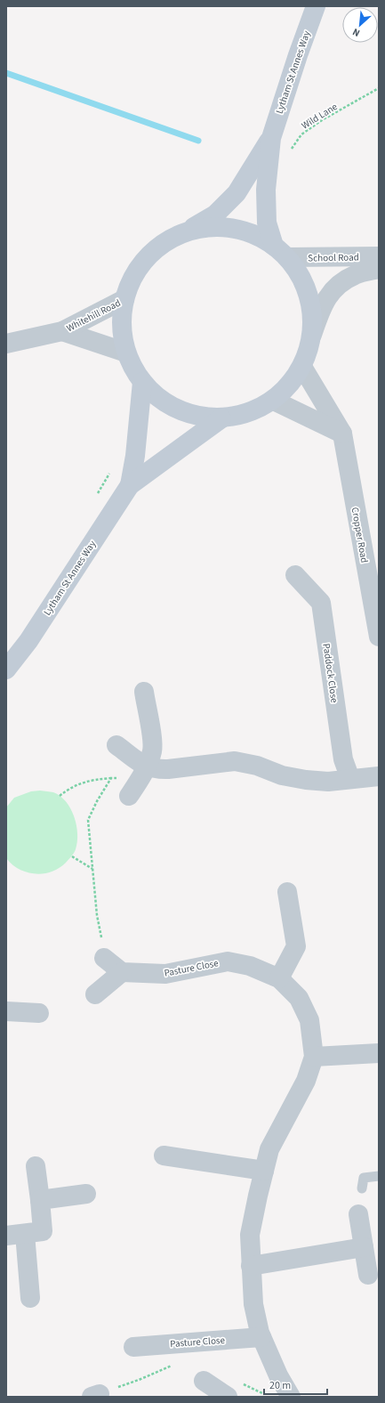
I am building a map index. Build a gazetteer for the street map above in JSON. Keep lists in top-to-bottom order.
{
  "streets": {
    "main road": ["Lytham St Annes Way"],
    "street": [
      "School Road",
      "Whitehill Road",
      "Cropper Road",
      "Paddock Close",
      "Pasture Close"
    ],
    "path": ["Wild Lane"]
  },
  "crossings": [
    ["Lytham St Annes Way", "School Road"]
  ],
  "scale_bar": "20 m",
  "north": "bottom left"
}
